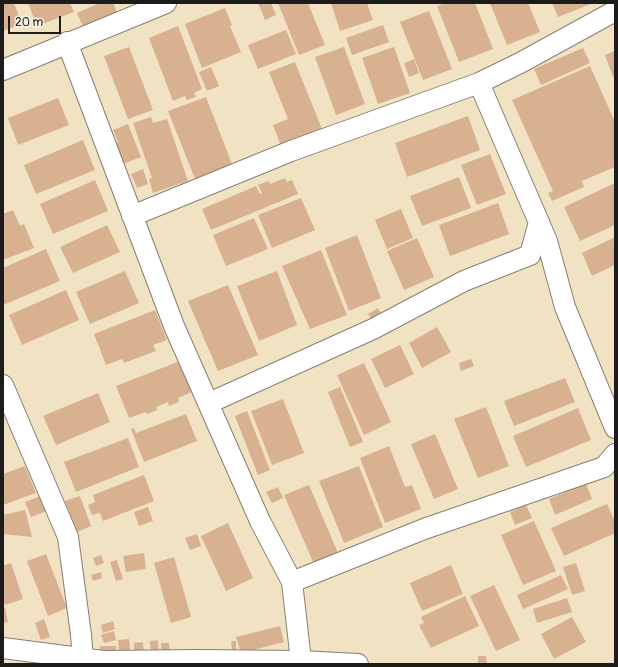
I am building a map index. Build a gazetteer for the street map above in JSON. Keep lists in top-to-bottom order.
{
  "scale_bar": "20 m"
}
